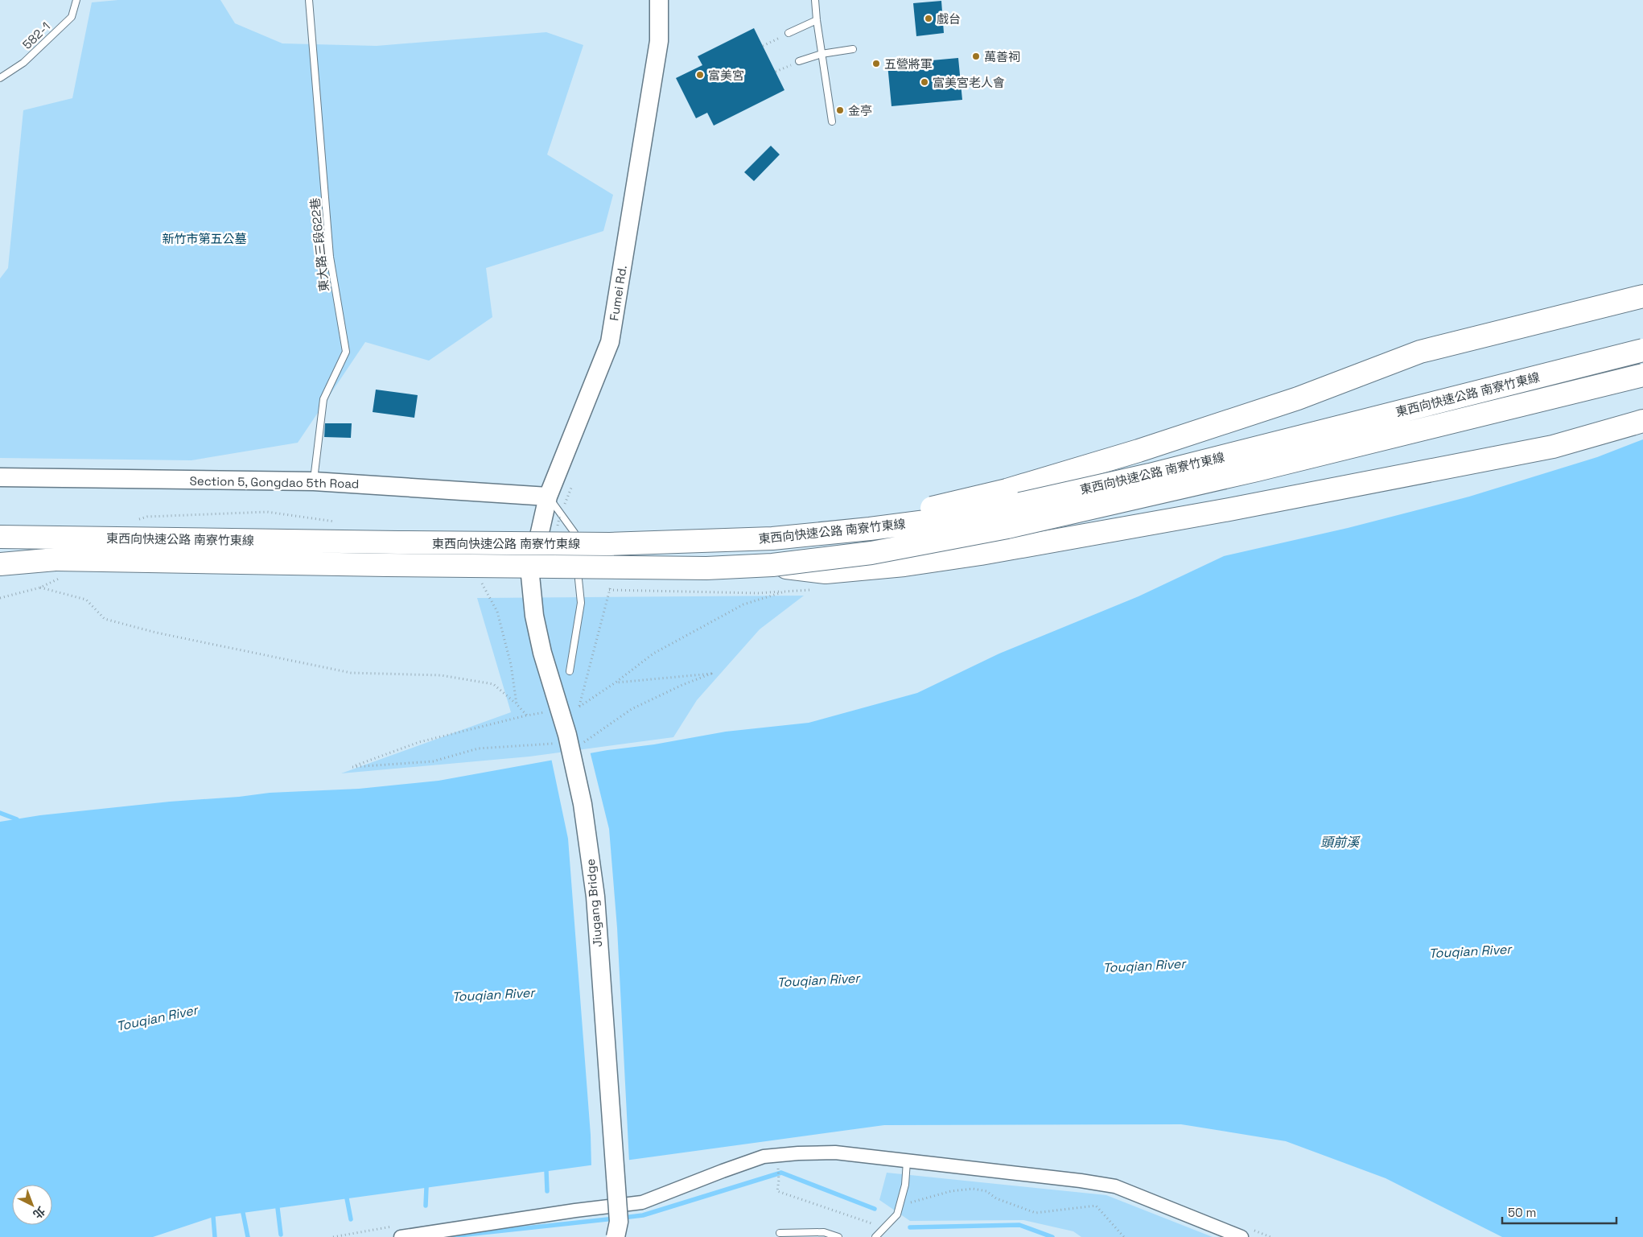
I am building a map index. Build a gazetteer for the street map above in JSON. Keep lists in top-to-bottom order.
{
  "streets": {
    "highway": ["東西向快速公路 南寮竹東線"],
    "main road": ["Fumei Rd.", "Section 5, Gongdao 5th Road", "Jiugang Bridge"],
    "lane": ["582-1", "東大路三段622巷"]
  },
  "crossings": [
    ["東大路三段622巷", "Section 5, Gongdao 5th Road"],
    ["Fumei Rd.", "Section 5, Gongdao 5th Road"],
    ["Fumei Rd.", "Jiugang Bridge"]
  ],
  "water": ["頭前溪", "Touqian River"],
  "parks": ["新竹市第五公墓"],
  "places": [
    "戲台",
    "萬善祠",
    "五營將軍",
    "富美宮",
    "富美宮老人會",
    "金亭"
  ],
  "scale_bar": "50 m",
  "north": "bottom right"
}
